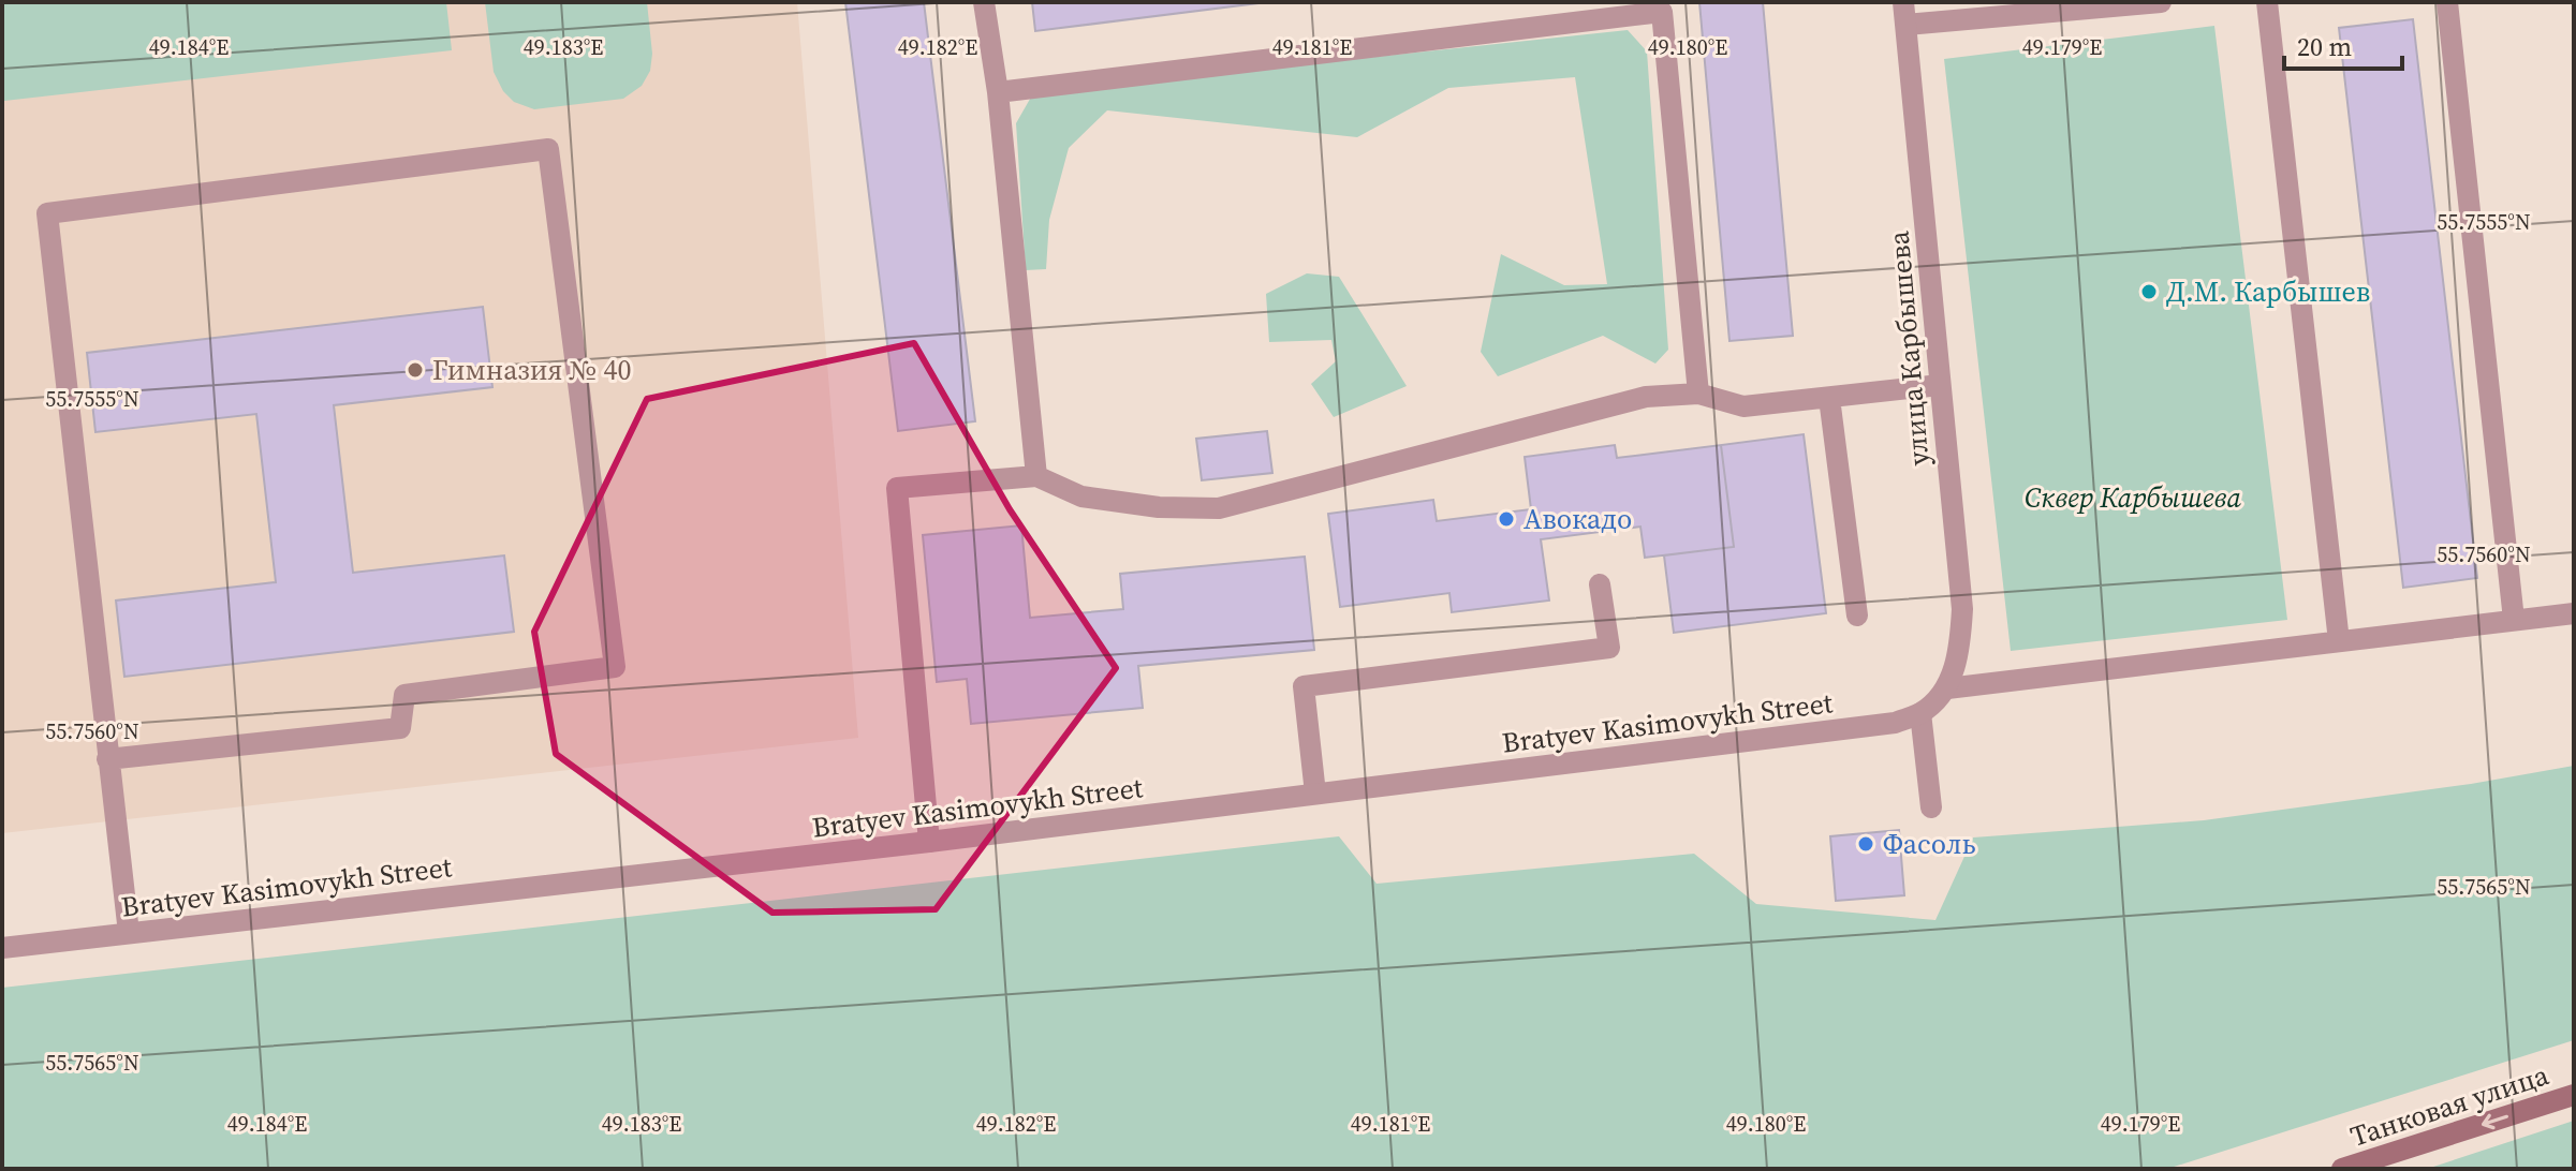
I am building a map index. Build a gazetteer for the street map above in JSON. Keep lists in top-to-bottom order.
{
  "streets": {
    "main road": ["Танковая улица"],
    "street": ["улица Карбышева", "Bratyev Kasimovykh Street"]
  },
  "crossings": [
    ["улица Карбышева", "Bratyev Kasimovykh Street"]
  ],
  "one_way": ["Танковая улица"],
  "parks": ["Сквер Карбышева"],
  "places": [
    "Д.М. Карбышев",
    "Гимназия № 40",
    "Авокадо",
    "Фасоль"
  ],
  "scale_bar": "20 m",
  "coordinates": [
    "49.184°E",
    "49.183°E",
    "49.182°E",
    "49.181°E",
    "49.180°E",
    "49.179°E",
    "55.7555°N",
    "55.7560°N",
    "55.7565°N"
  ]
}
